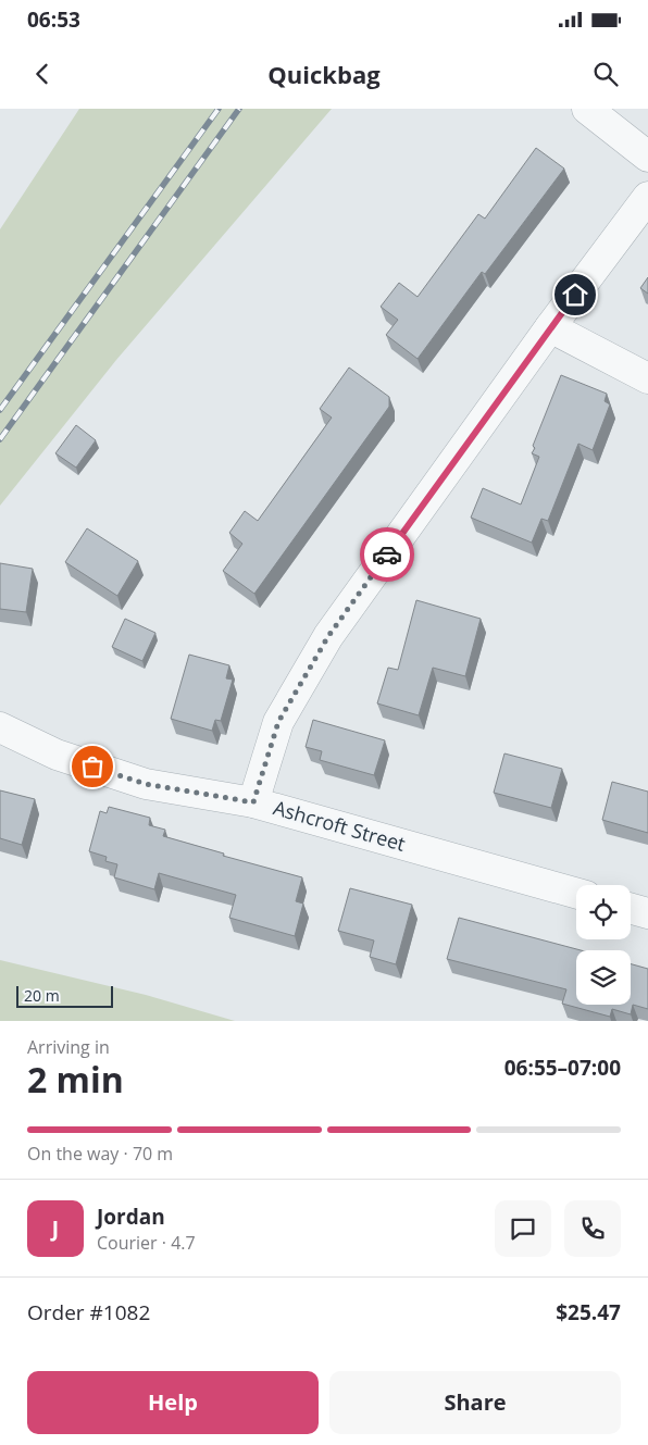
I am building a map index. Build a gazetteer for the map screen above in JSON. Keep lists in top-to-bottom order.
{
  "streets": {
    "street": ["Ashcroft Street"]
  },
  "scale_bar": "20 m",
  "page": {
    "status": "06:53",
    "header": "Quickbag",
    "scale": "20 m",
    "heading": ["2 min", "Arriving in", "06:55–07:00"],
    "panel": [
      "Jordan",
      "Courier · 4.7",
      "Order #1082",
      "$25.47"
    ],
    "bar": "On the way · 70 m",
    "round": "J",
    "buttons": ["Help", "Share"]
  }
}
